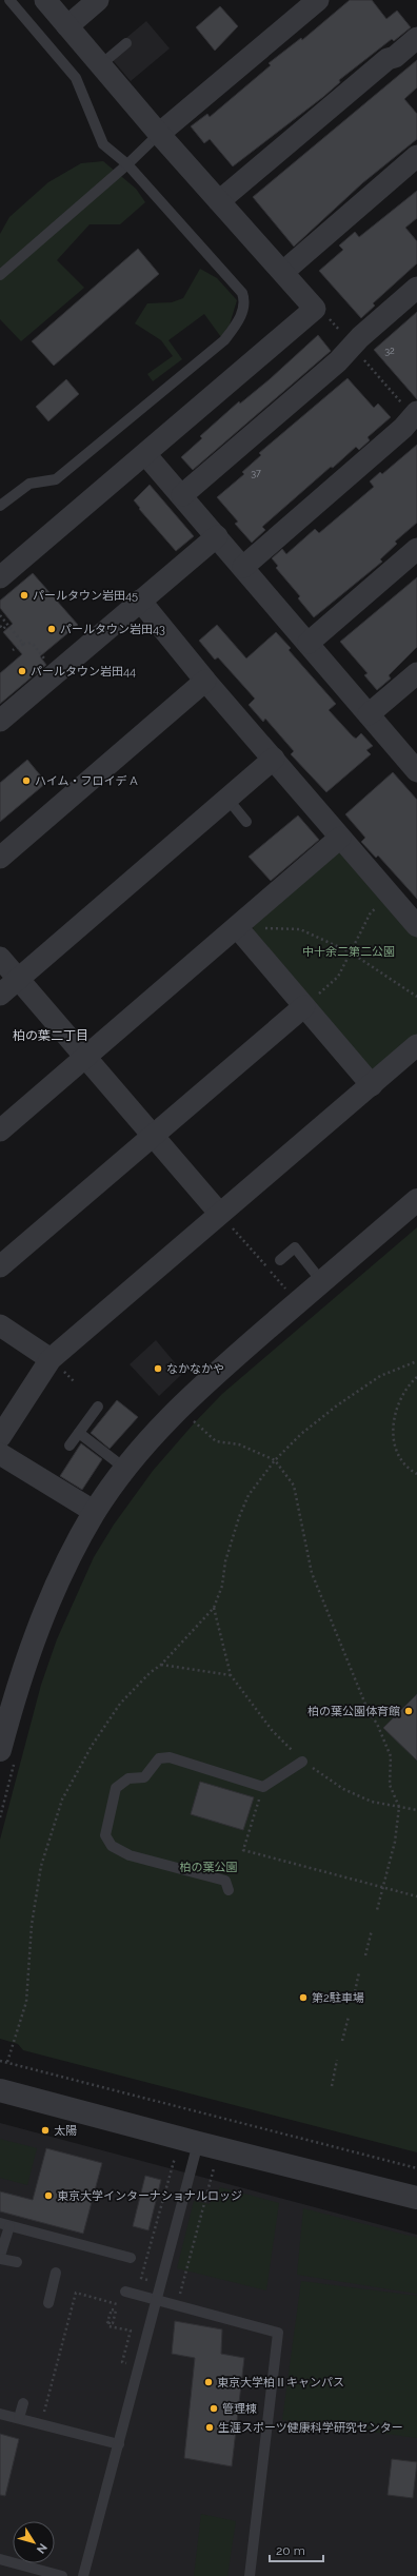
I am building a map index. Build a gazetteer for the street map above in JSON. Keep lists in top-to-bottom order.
{
  "districts": ["柏の葉二丁目"],
  "parks": ["中十余二第二公園", "柏の葉公園"],
  "places": [
    "パールタウン岩田45",
    "パールタウン岩田43",
    "パールタウン岩田44",
    "ハイム・フロイデ A",
    "なかなかや",
    "柏の葉公園体育館",
    "第2駐車場",
    "太陽",
    "東京大学インターナショナルロッジ",
    "東京大学柏Ⅱキャンパス",
    "管理棟",
    "生涯スポーツ健康科学研究センター"
  ],
  "house_numbers": ["32", "37"],
  "scale_bar": "20 m",
  "north": "bottom right"
}
